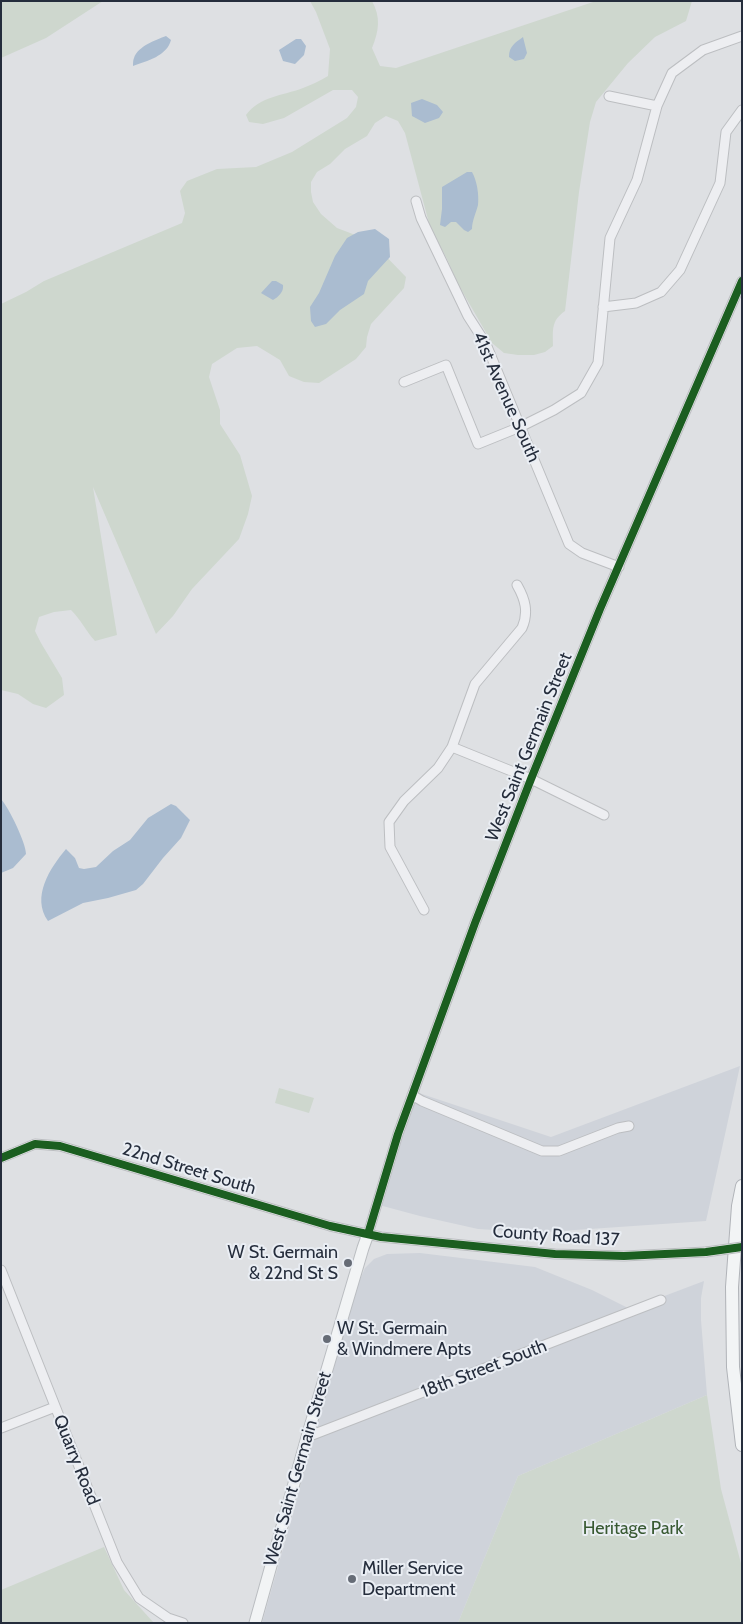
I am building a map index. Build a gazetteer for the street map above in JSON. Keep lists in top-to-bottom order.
{
  "streets": {
    "main road": ["West Saint Germain Street"],
    "street": [
      "41st Avenue South",
      "22nd Street South",
      "County Road 137",
      "18th Street South",
      "Quarry Road"
    ]
  },
  "crossings": [
    ["41st Avenue South", "West Saint Germain Street"],
    ["West Saint Germain Street", "22nd Street South"],
    ["West Saint Germain Street", "County Road 137"],
    ["West Saint Germain Street", "18th Street South"],
    ["22nd Street South", "County Road 137"]
  ],
  "parks": ["Heritage Park"],
  "places": ["W St. Germain & 22nd St S", "W St. Germain & Windmere Apts", "Miller Service Department"]
}
